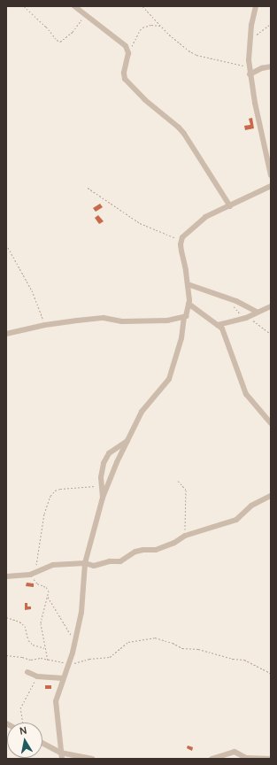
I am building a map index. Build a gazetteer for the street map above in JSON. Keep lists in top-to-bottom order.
{
  "north": "top"
}
